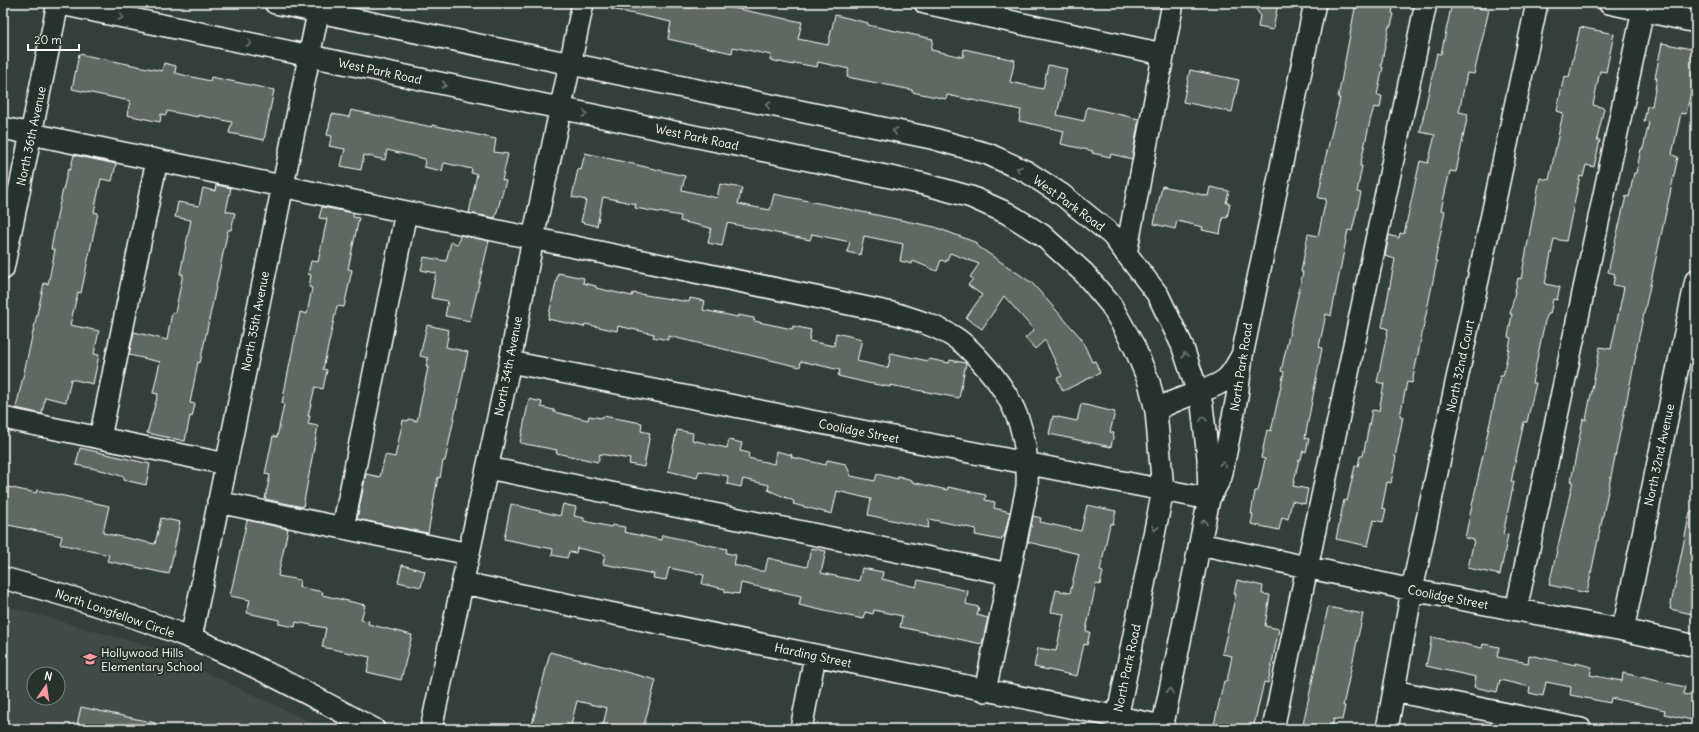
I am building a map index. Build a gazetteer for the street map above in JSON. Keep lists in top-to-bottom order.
{
  "streets": {
    "street": [
      "West Park Road",
      "North 36th Avenue",
      "North 35th Avenue",
      "North 34th Avenue",
      "North 32nd Court",
      "North Park Road",
      "Coolidge Street",
      "North 32nd Avenue",
      "North Longfellow Circle",
      "Harding Street"
    ]
  },
  "crossings": [
    ["West Park Road", "North 36th Avenue"],
    ["West Park Road", "North 35th Avenue"],
    ["West Park Road", "North 34th Avenue"],
    ["West Park Road", "North Park Road"],
    ["West Park Road", "Coolidge Street"],
    ["North 35th Avenue", "North Longfellow Circle"],
    ["North 34th Avenue", "Coolidge Street"],
    ["North 34th Avenue", "Harding Street"],
    ["North 32nd Court", "Coolidge Street"],
    ["North Park Road", "Coolidge Street"],
    ["North Park Road", "Harding Street"],
    ["Coolidge Street", "North 32nd Avenue"]
  ],
  "places": {
    "school or university": ["Hollywood Hills Elementary School"]
  },
  "scale_bar": "20 m",
  "north": "top"
}
